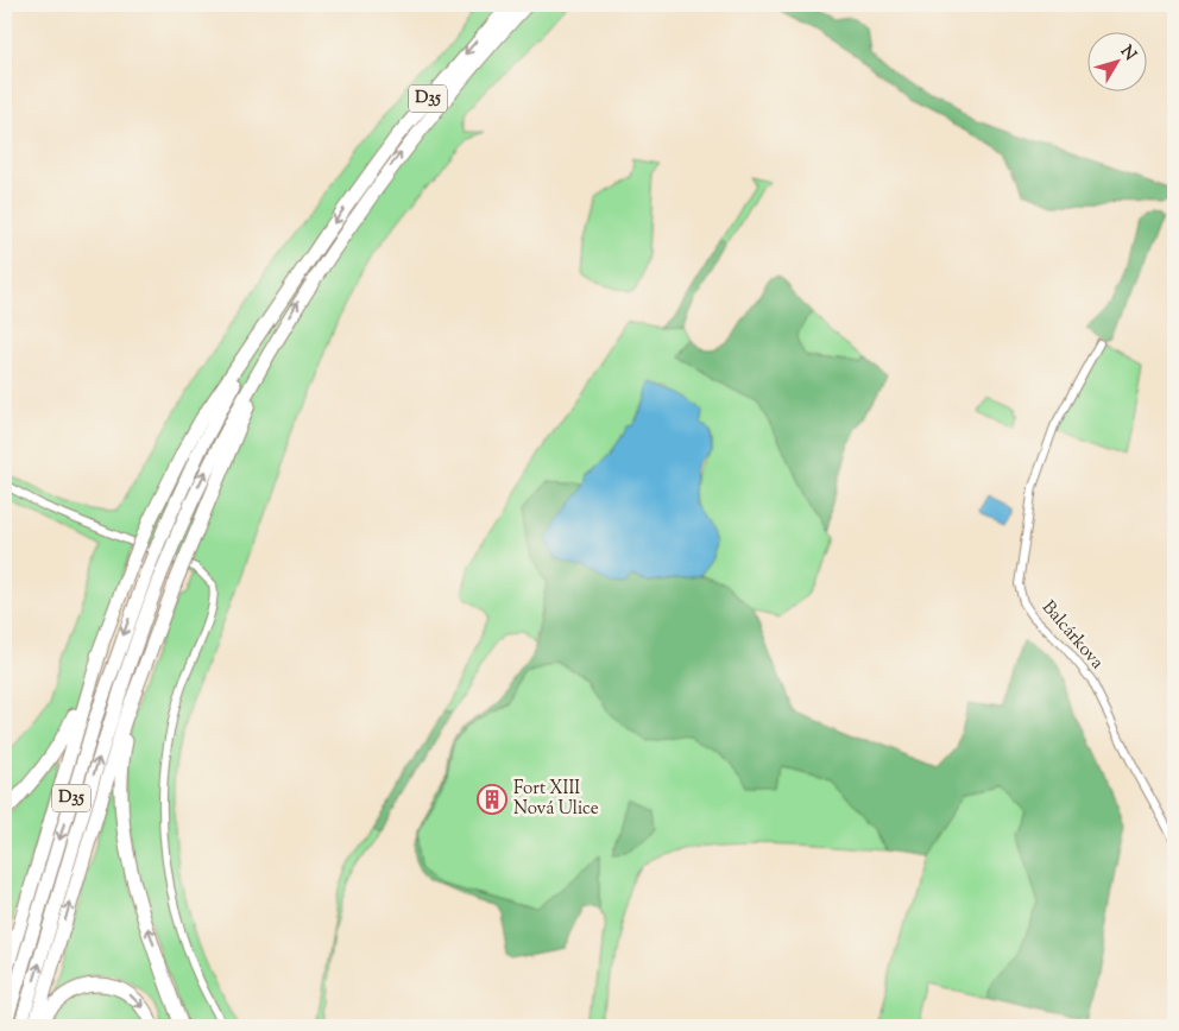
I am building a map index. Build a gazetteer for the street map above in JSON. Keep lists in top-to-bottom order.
{
  "streets": {
    "highway": ["D35"],
    "street": ["Balcárkova"]
  },
  "places": {
    "building": ["Fort XIII Nová Ulice"]
  },
  "north": "top right"
}
